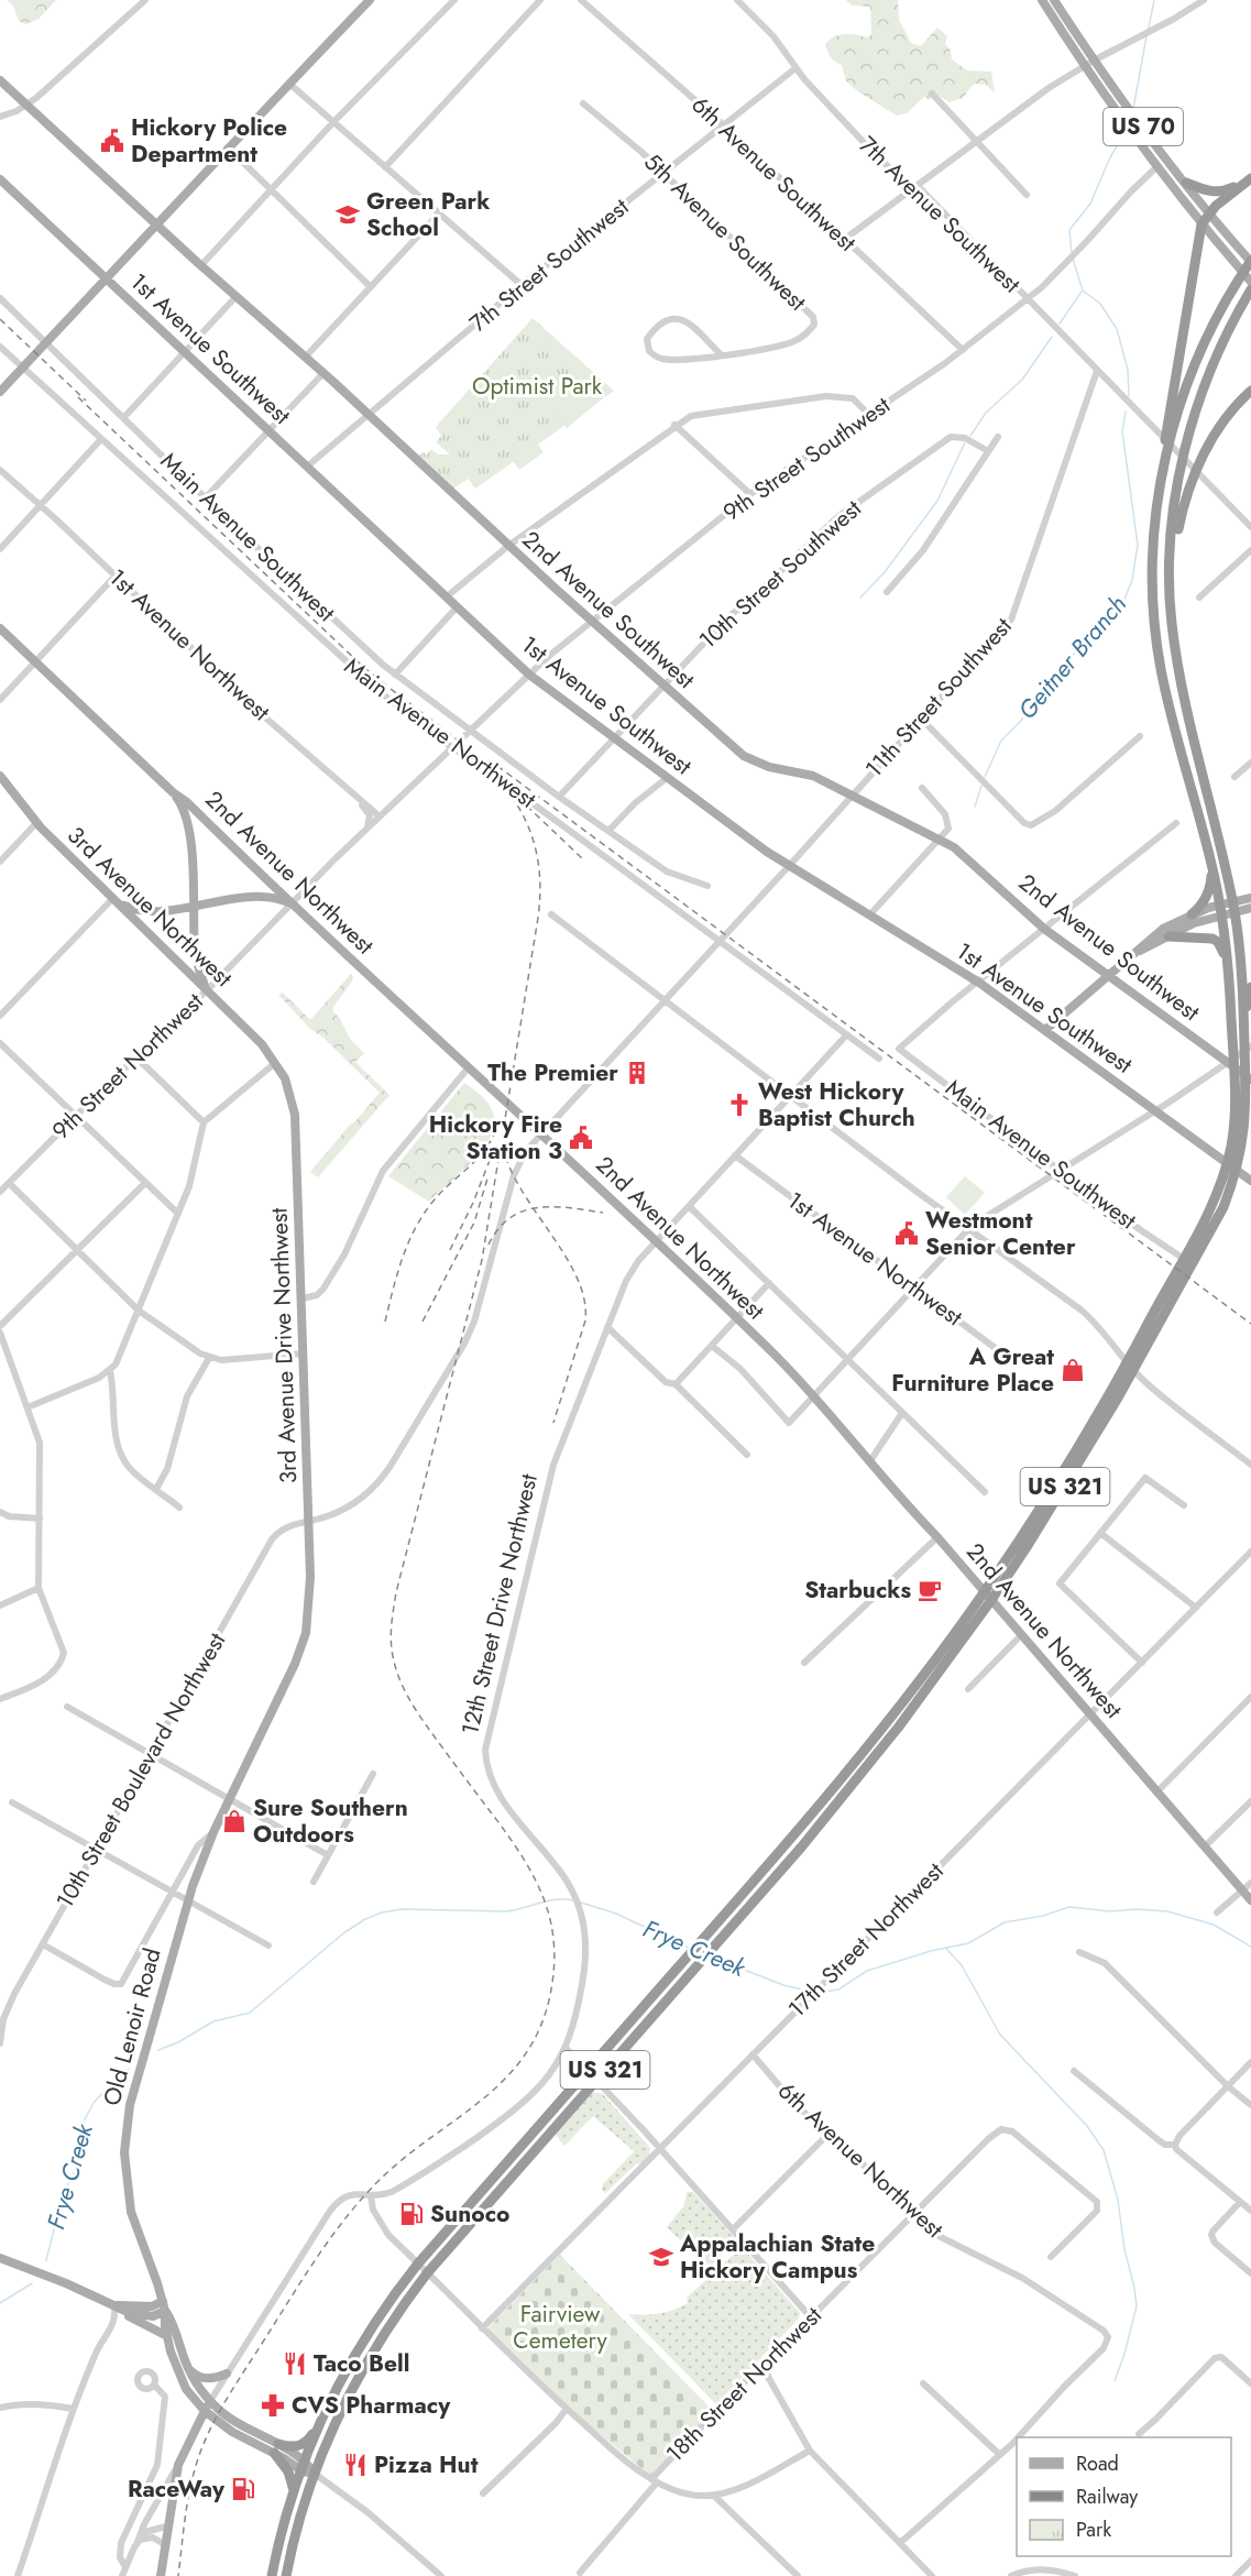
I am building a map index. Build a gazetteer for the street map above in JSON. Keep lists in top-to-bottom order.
{
  "streets": {
    "highway": ["US 321"],
    "main road": [
      "US 70",
      "1st Avenue Southwest",
      "2nd Avenue Southwest",
      "2nd Avenue Northwest",
      "3rd Avenue Northwest",
      "3rd Avenue Drive Northwest",
      "12th Street Drive Northwest",
      "Old Lenoir Road"
    ],
    "street": [
      "6th Avenue Southwest",
      "7th Avenue Southwest",
      "5th Avenue Southwest",
      "7th Street Southwest",
      "9th Street Southwest",
      "Main Avenue Southwest",
      "10th Street Southwest",
      "1st Avenue Northwest",
      "11th Street Southwest",
      "Main Avenue Northwest",
      "9th Street Northwest",
      "10th Street Boulevard Northwest",
      "17th Street Northwest",
      "6th Avenue Northwest",
      "18th Street Northwest"
    ]
  },
  "crossings": [
    ["US 70", "9th Street Southwest"],
    ["US 70", "US 321"],
    ["6th Avenue Southwest", "7th Street Southwest"],
    ["6th Avenue Southwest", "9th Street Southwest"],
    ["7th Avenue Southwest", "7th Street Southwest"],
    ["7th Avenue Southwest", "9th Street Southwest"],
    ["7th Avenue Southwest", "11th Street Southwest"],
    ["5th Avenue Southwest", "7th Street Southwest"],
    ["7th Street Southwest", "1st Avenue Southwest"],
    ["7th Street Southwest", "2nd Avenue Southwest"],
    ["1st Avenue Southwest", "9th Street Southwest"],
    ["1st Avenue Southwest", "Main Avenue Southwest"],
    ["1st Avenue Southwest", "10th Street Southwest"],
    ["1st Avenue Southwest", "11th Street Southwest"],
    ["9th Street Southwest", "Main Avenue Southwest"],
    ["9th Street Southwest", "2nd Avenue Southwest"],
    ["9th Street Southwest", "Main Avenue Northwest"],
    ["9th Street Southwest", "9th Street Northwest"],
    ["Main Avenue Southwest", "10th Street Southwest"],
    ["Main Avenue Southwest", "US 321"],
    ["10th Street Southwest", "2nd Avenue Southwest"],
    ["2nd Avenue Southwest", "11th Street Southwest"],
    ["1st Avenue Northwest", "9th Street Northwest"],
    ["1st Avenue Northwest", "12th Street Drive Northwest"],
    ["11th Street Southwest", "Main Avenue Northwest"],
    ["11th Street Southwest", "2nd Avenue Northwest"],
    ["11th Street Southwest", "10th Street Boulevard Northwest"],
    ["Main Avenue Northwest", "9th Street Northwest"],
    ["Main Avenue Northwest", "12th Street Drive Northwest"],
    ["2nd Avenue Northwest", "9th Street Northwest"],
    ["2nd Avenue Northwest", "US 321"],
    ["2nd Avenue Northwest", "12th Street Drive Northwest"],
    ["2nd Avenue Northwest", "10th Street Boulevard Northwest"],
    ["2nd Avenue Northwest", "17th Street Northwest"],
    ["3rd Avenue Northwest", "9th Street Northwest"],
    ["3rd Avenue Northwest", "3rd Avenue Drive Northwest"],
    ["3rd Avenue Drive Northwest", "10th Street Boulevard Northwest"],
    ["3rd Avenue Drive Northwest", "Old Lenoir Road"],
    ["12th Street Drive Northwest", "Old Lenoir Road"],
    ["17th Street Northwest", "6th Avenue Northwest"],
    ["6th Avenue Northwest", "18th Street Northwest"]
  ],
  "water": ["Geitner Branch", "Frye Creek"],
  "parks": ["Optimist Park", "Fairview Cemetery"],
  "places": {
    "public building": ["Hickory Police Department", "Hickory Fire Station 3", "Westmont Senior Center"],
    "school or university": ["Green Park School", "Appalachian State Hickory Campus"],
    "building": ["The Premier"],
    "church": ["West Hickory Baptist Church"],
    "shop": ["A Great Furniture Place", "Sure Southern Outdoors"],
    "cafe": ["Starbucks"],
    "fuel station": ["Sunoco", "RaceWay"],
    "restaurant": ["Taco Bell", "Pizza Hut"],
    "pharmacy": ["CVS Pharmacy"]
  },
  "legend": ["Road", "Railway", "Park"]
}
